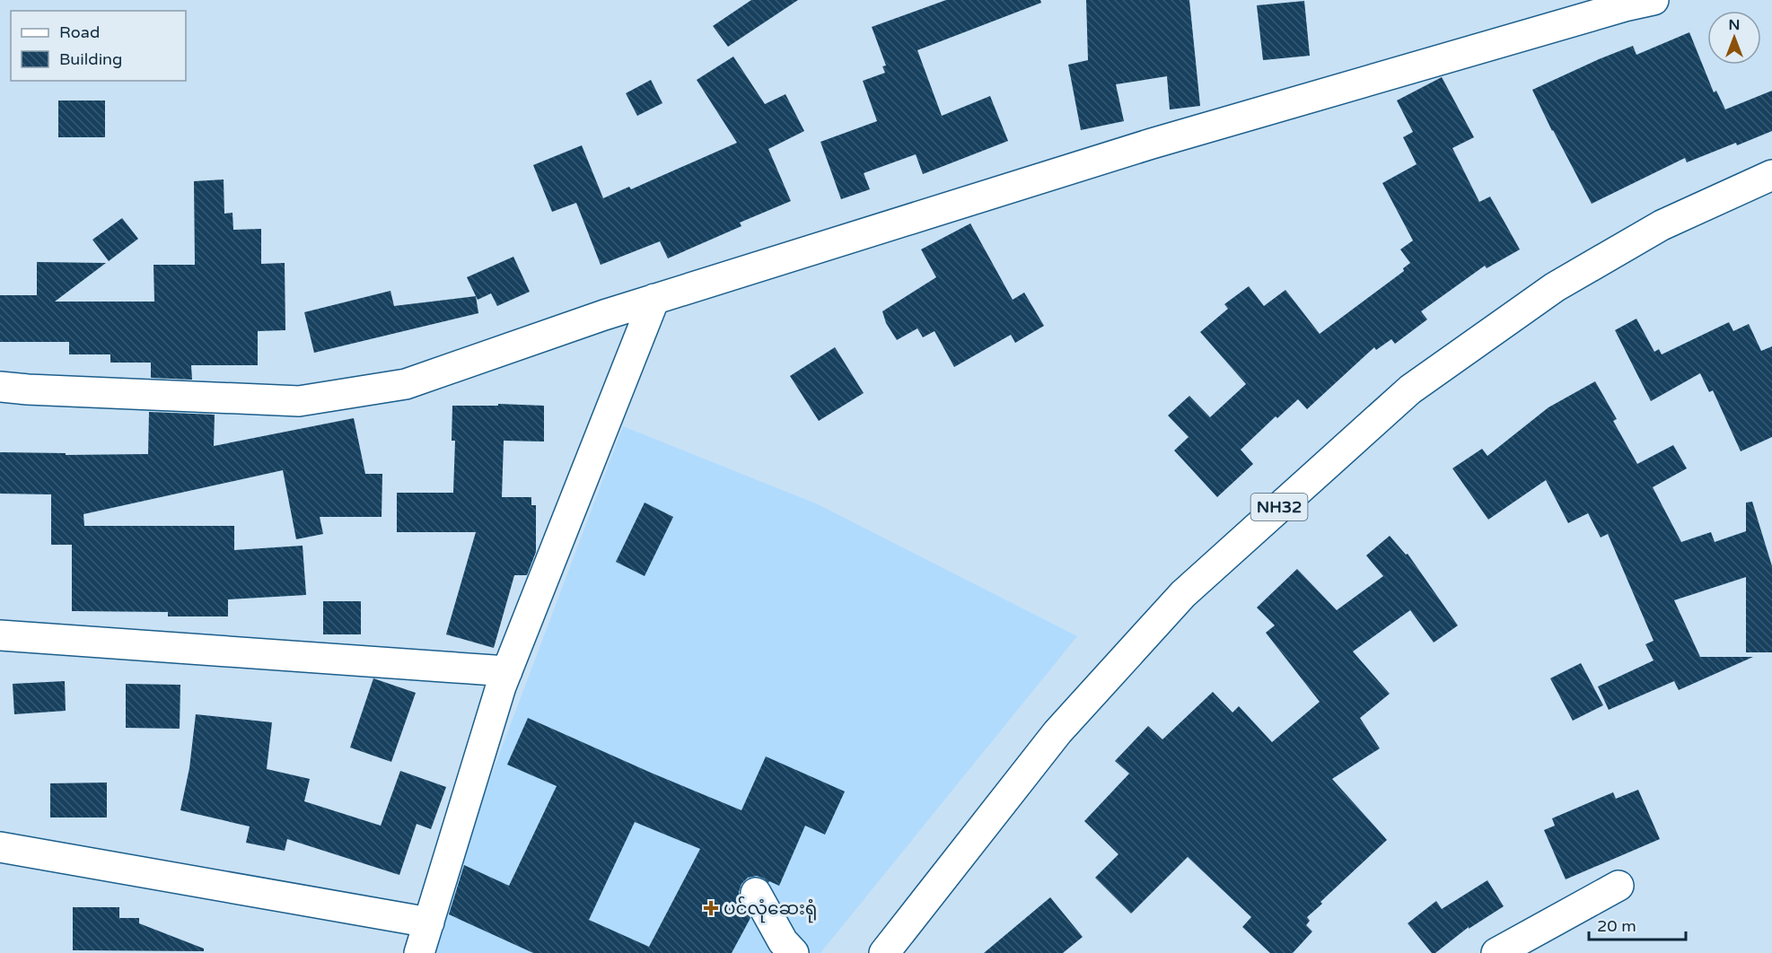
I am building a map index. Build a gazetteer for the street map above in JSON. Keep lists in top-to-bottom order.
{
  "streets": {
    "main road": ["NH32"]
  },
  "places": {
    "health": ["ပင်လုံဆေးရုံ"]
  },
  "legend": ["Road", "Building"],
  "scale_bar": "20 m",
  "north": "top"
}
